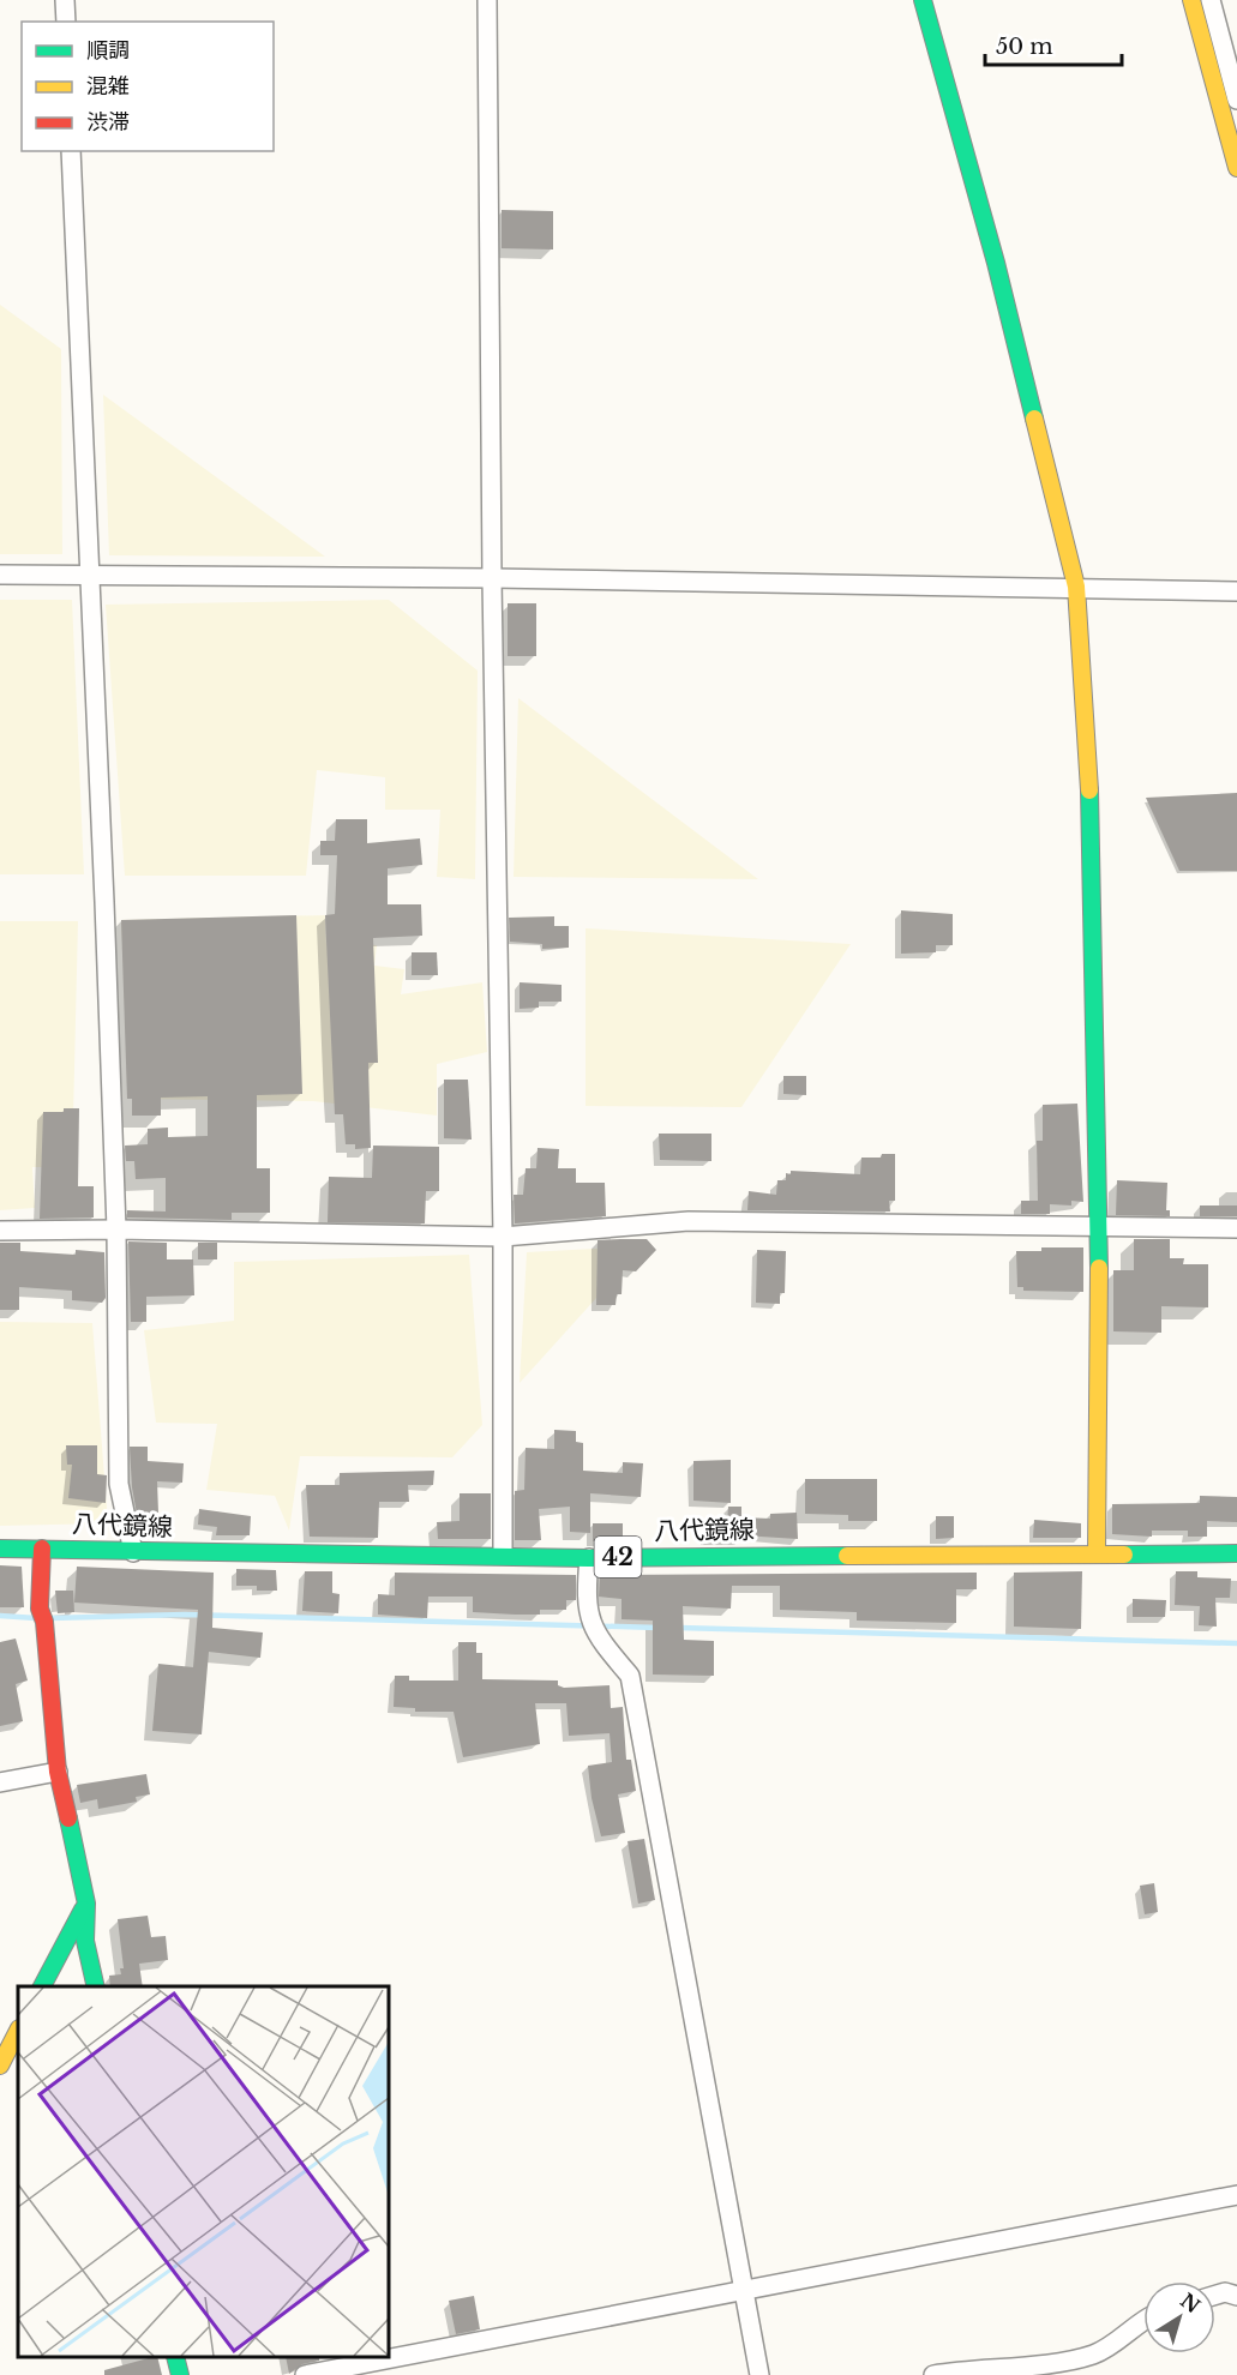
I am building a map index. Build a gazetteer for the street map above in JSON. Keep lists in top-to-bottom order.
{
  "streets": {
    "street": ["八代鏡線", "42"]
  },
  "legend": ["順調", "混雑", "渋滞"],
  "scale_bar": "50 m",
  "north": "top right"
}
